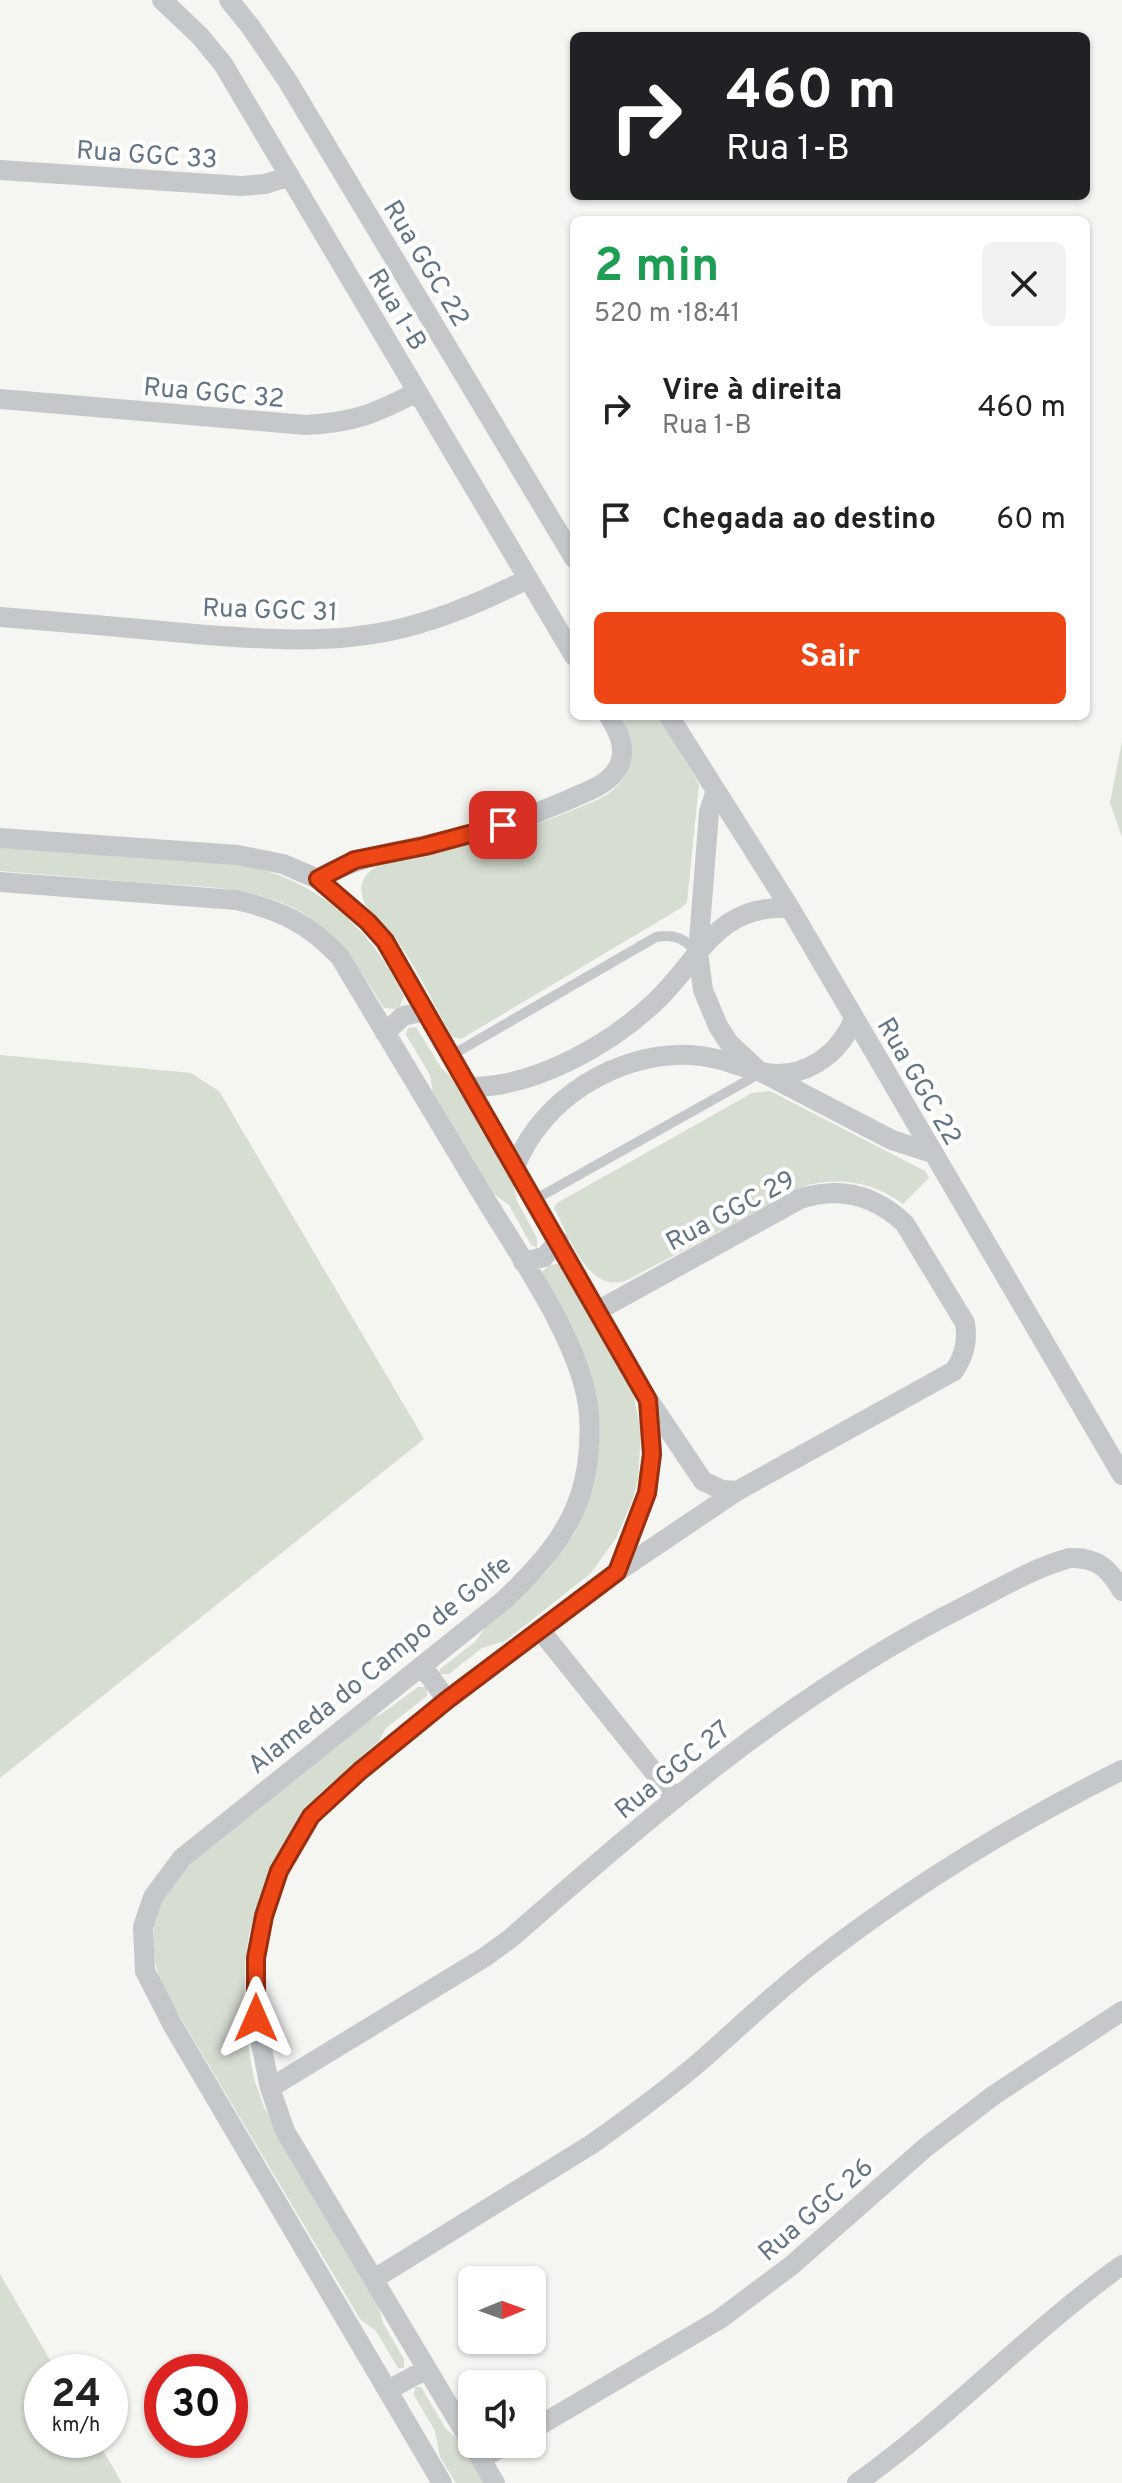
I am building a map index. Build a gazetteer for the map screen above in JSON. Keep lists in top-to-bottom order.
{
  "streets": {
    "street": [
      "Rua GGC 33",
      "Rua GGC 22",
      "Rua 1-B",
      "Rua GGC 32",
      "Rua GGC 31",
      "Rua GGC 29",
      "Alameda do Campo de Golfe",
      "Rua GGC 27",
      "Rua GGC 26"
    ]
  },
  "crossings": [
    ["Rua GGC 33", "Rua 1-B"],
    ["Rua 1-B", "Rua GGC 32"],
    ["Rua 1-B", "Rua GGC 31"]
  ],
  "north": "right",
  "page": {
    "turn": ["460 m", "Rua 1-B"],
    "heading": ["2 min", "520 m · 18:41"],
    "list": [
      {
        "name": "Vire à direita",
        "note": "Rua 1-B",
        "value": "460 m"
      },
      {
        "name": "Chegada ao destino",
        "value": "60 m"
      }
    ],
    "buttons": "Sair",
    "speed": "24 km/h",
    "limit": "30"
  }
}
